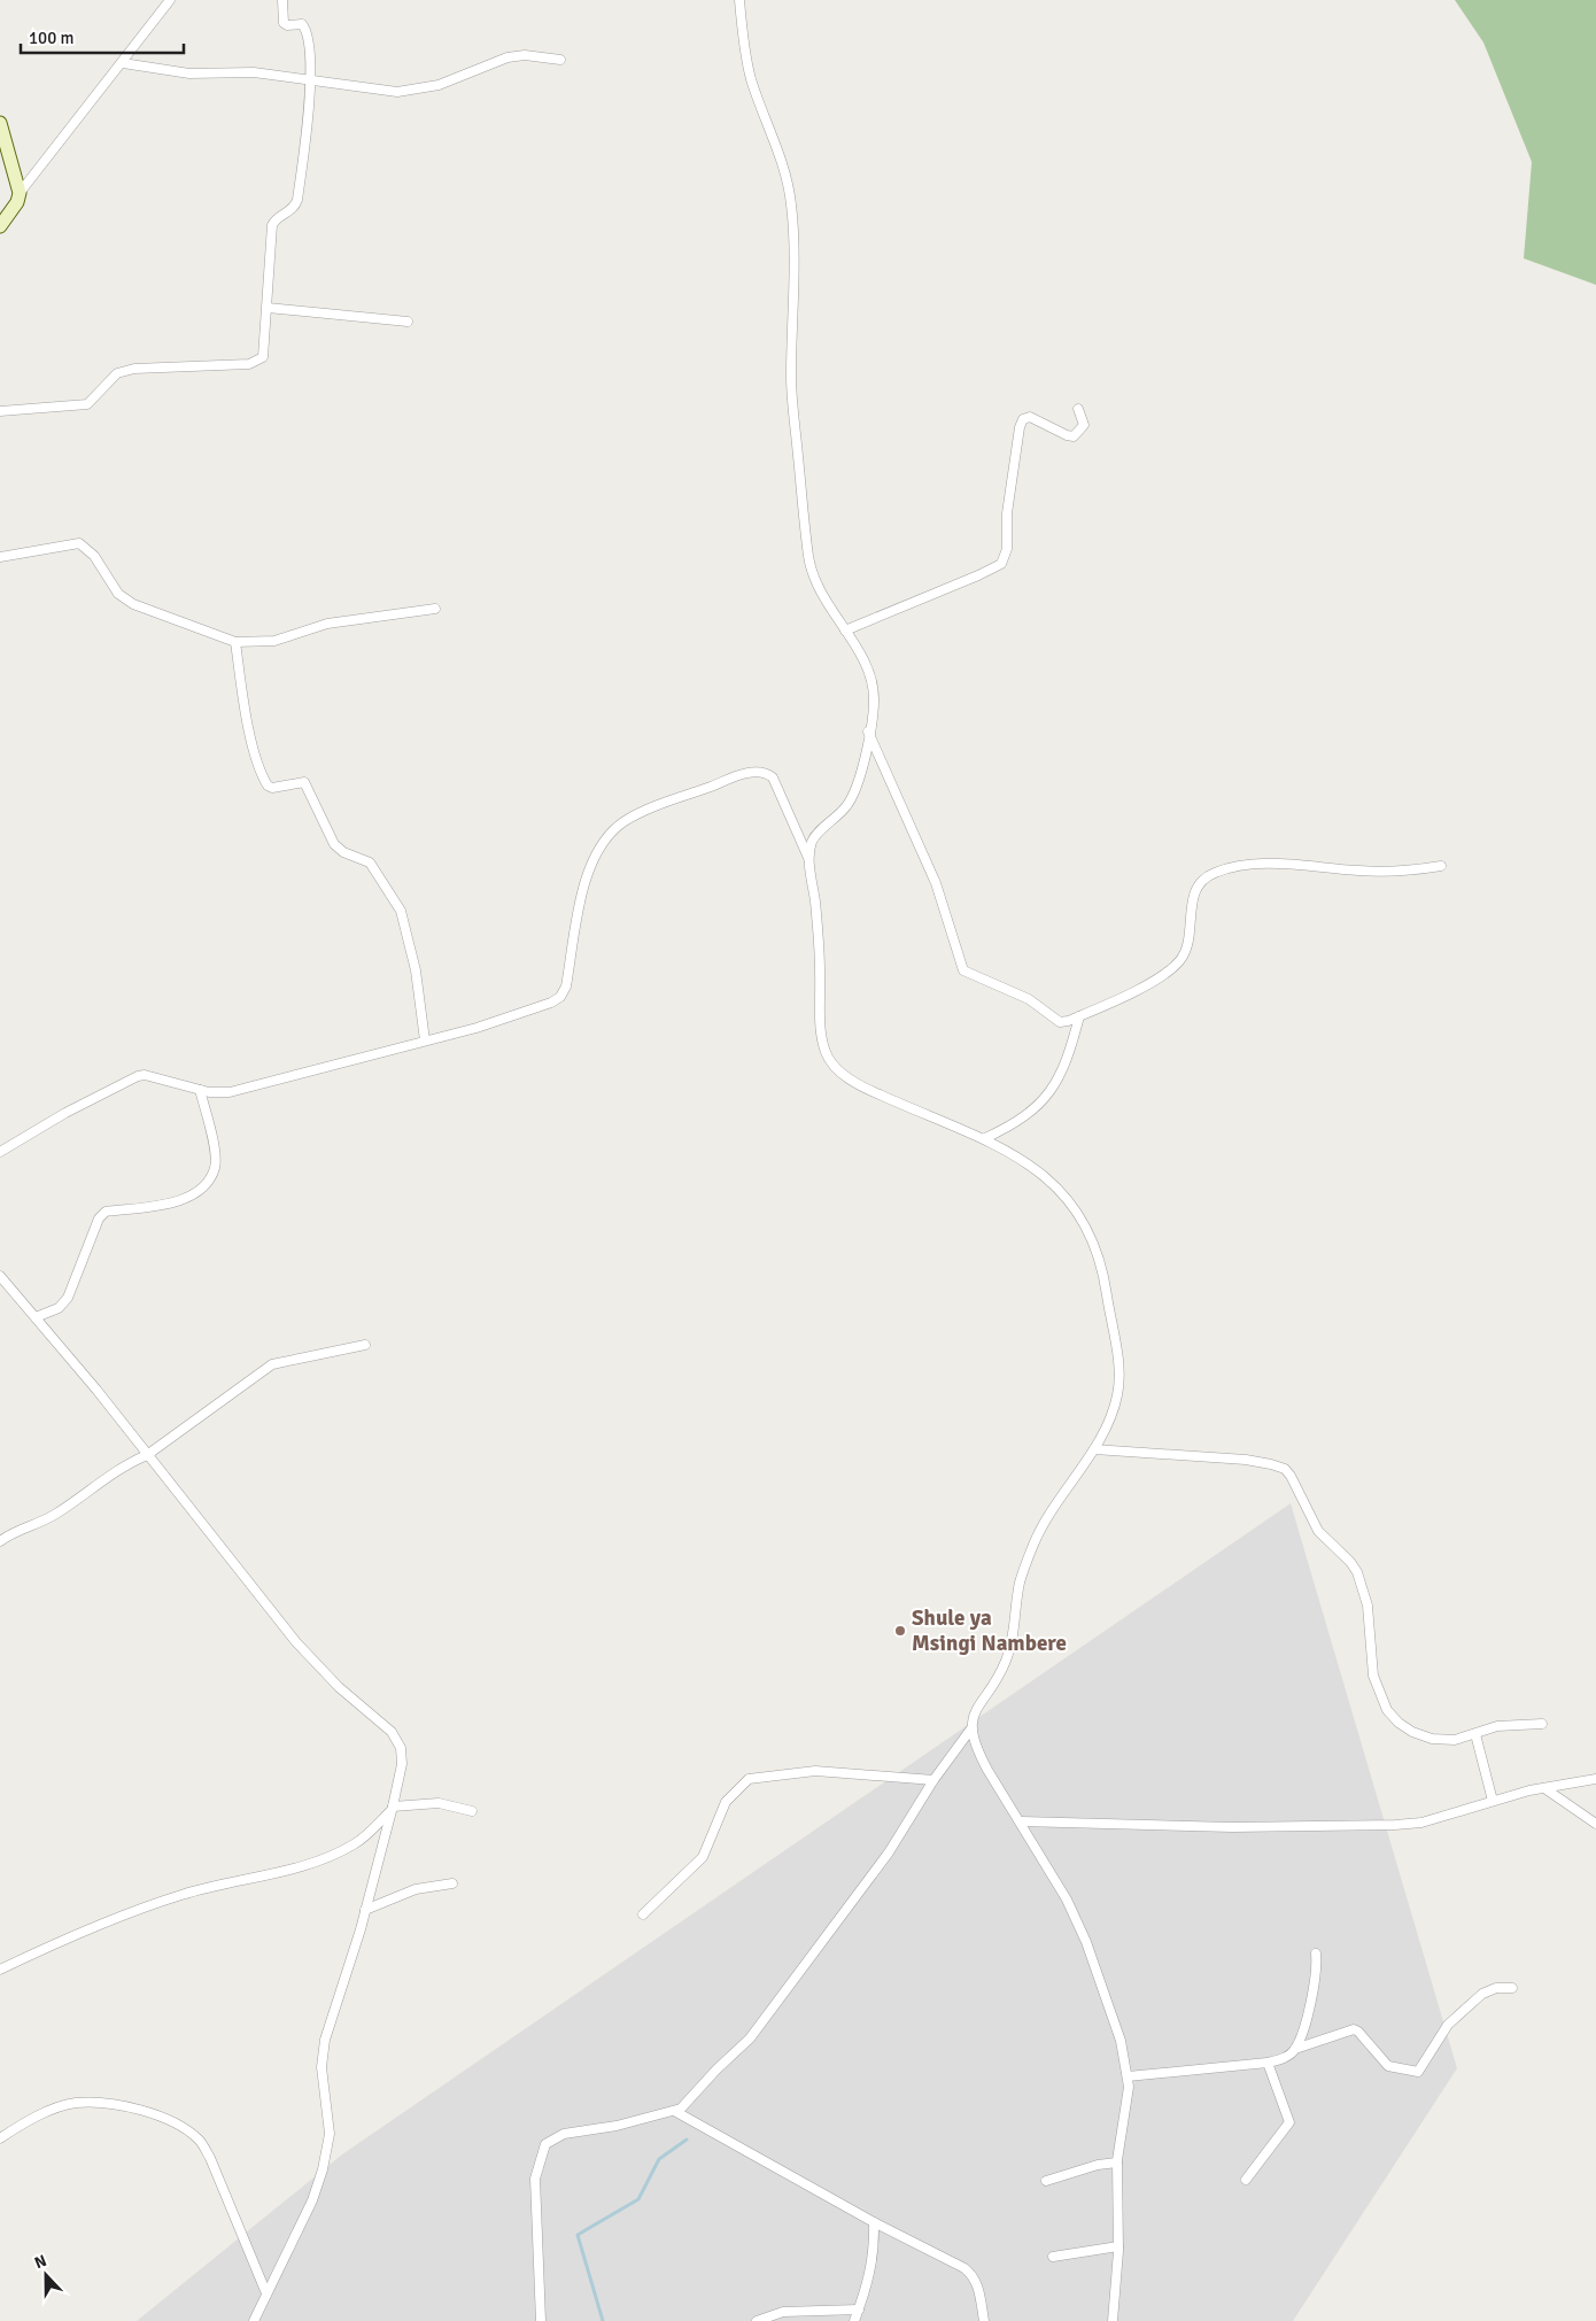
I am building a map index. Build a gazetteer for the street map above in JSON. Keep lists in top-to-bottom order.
{
  "places": ["Shule ya Msingi Nambere"],
  "scale_bar": "100 m",
  "north": "top"
}
